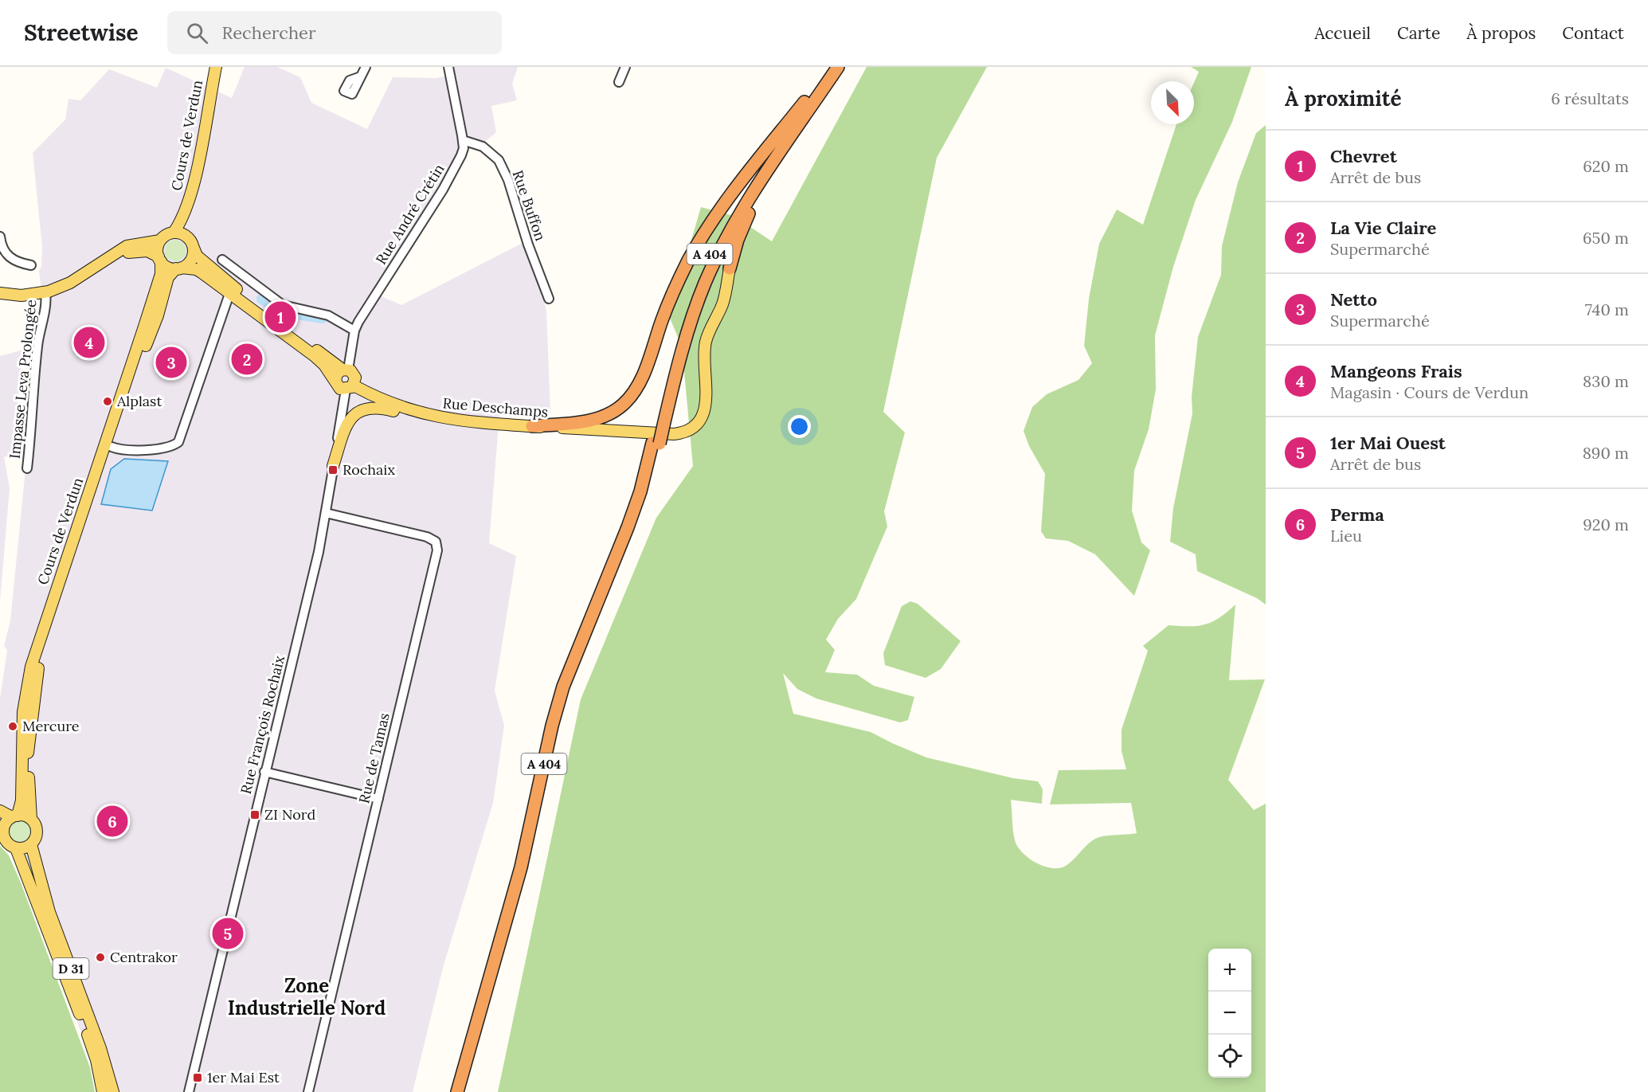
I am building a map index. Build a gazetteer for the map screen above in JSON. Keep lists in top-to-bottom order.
{
  "streets": {
    "highway": ["A 404"],
    "main road": ["Cours de Verdun", "Rue Deschamps", "D 31"],
    "street": [
      "Rue Buffon",
      "Rue André Crétin",
      "Impasse Leva Prolongée",
      "Rue François Rochaix",
      "Rue de Tamas"
    ]
  },
  "crossings": [
    ["Cours de Verdun", "D 31"],
    ["Rue Buffon", "Rue André Crétin"],
    ["Rue André Crétin", "Rue Deschamps"],
    ["Rue André Crétin", "Rue François Rochaix"],
    ["Rue Deschamps", "Rue François Rochaix"],
    ["Rue François Rochaix", "Rue de Tamas"]
  ],
  "districts": ["Zone Industrielle Nord"],
  "places": {
    "other": ["Alplast", "Mercure", "Centrakor"],
    "transit": ["Rochaix", "ZI Nord", "1er Mai Est"]
  },
  "north": "bottom right",
  "page": {
    "header": "Streetwise",
    "search": "Rechercher",
    "nav": [
      "Accueil",
      "Carte",
      "À propos",
      "Contact"
    ],
    "heading": ["À proximité", "6 résultats"],
    "list": [
      {
        "mark": "1",
        "name": "Chevret",
        "note": "Arrêt de bus",
        "value": "620 m"
      },
      {
        "mark": "2",
        "name": "La Vie Claire",
        "note": "Supermarché",
        "value": "650 m"
      },
      {
        "mark": "3",
        "name": "Netto",
        "note": "Supermarché",
        "value": "740 m"
      },
      {
        "mark": "4",
        "name": "Mangeons Frais",
        "note": "Magasin · Cours de Verdun",
        "value": "830 m"
      },
      {
        "mark": "5",
        "name": "1er Mai Ouest",
        "note": "Arrêt de bus",
        "value": "890 m"
      },
      {
        "mark": "6",
        "name": "Perma",
        "note": "Lieu",
        "value": "920 m"
      }
    ],
    "pins": [
      "1",
      "4",
      "2",
      "3",
      "6",
      "5"
    ],
    "map_buttons": ["+", "−"]
  }
}
